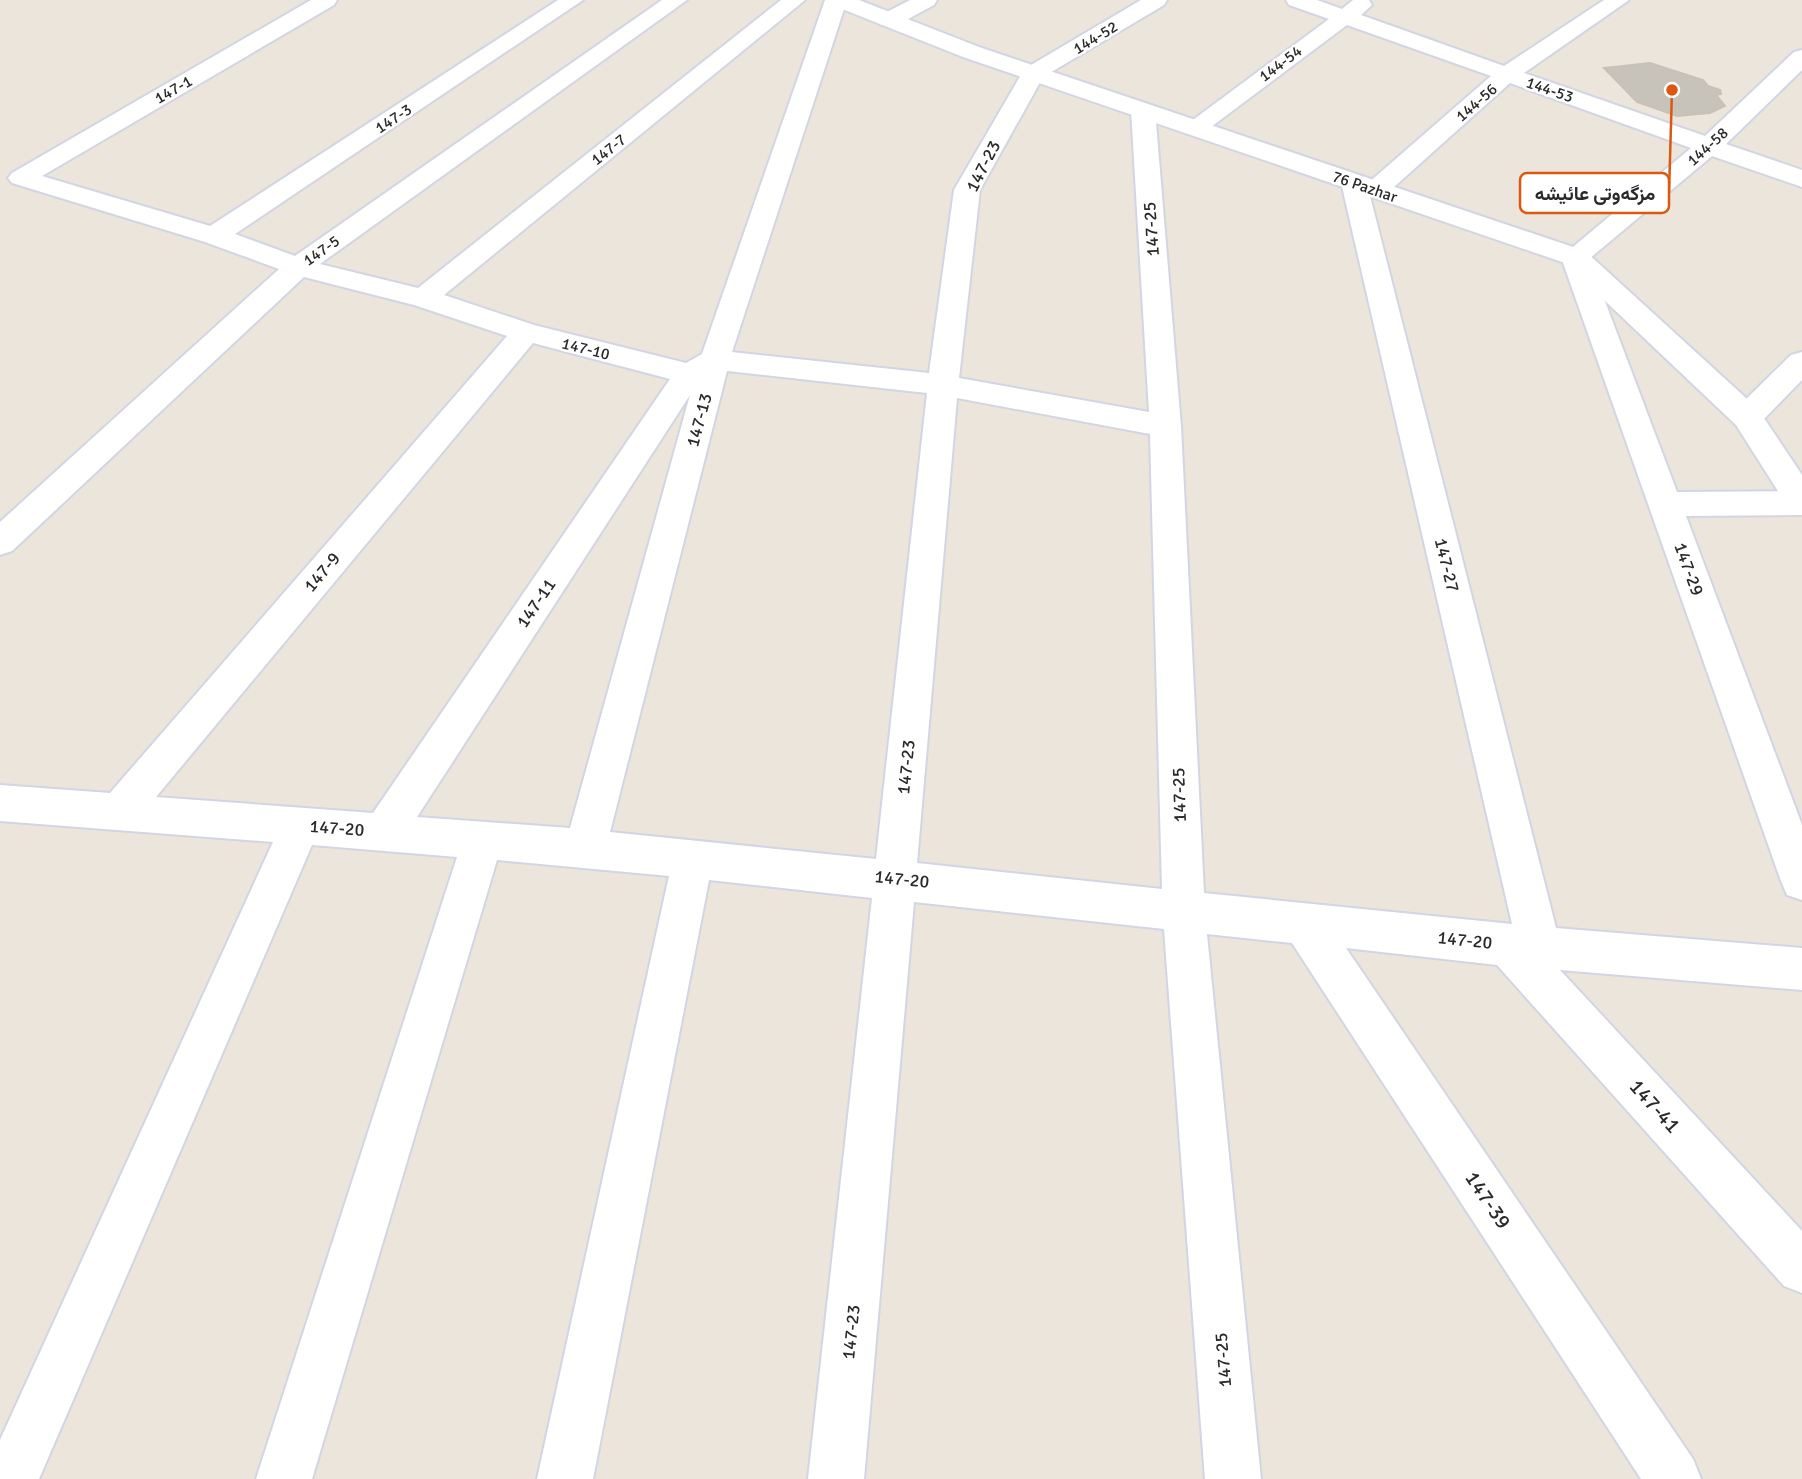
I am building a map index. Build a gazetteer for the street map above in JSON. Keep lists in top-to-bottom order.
{
  "streets": {
    "street": [
      "144-52",
      "144-54",
      "147-1",
      "144-53",
      "144-56",
      "147-3",
      "144-58",
      "147-7",
      "147-23",
      "76 Pazhar",
      "147-25",
      "147-5",
      "147-10",
      "147-13",
      "147-27",
      "147-29",
      "147-9",
      "147-11",
      "147-20",
      "147-41",
      "147-39"
    ]
  },
  "crossings": [
    ["144-52", "147-23"],
    ["144-52", "76 Pazhar"],
    ["144-54", "144-53"],
    ["144-54", "76 Pazhar"],
    ["147-1", "147-10"],
    ["144-53", "144-56"],
    ["144-53", "144-58"],
    ["144-56", "76 Pazhar"],
    ["144-56", "147-27"],
    ["147-3", "147-10"],
    ["144-58", "76 Pazhar"],
    ["144-58", "147-29"],
    ["147-7", "147-10"],
    ["147-23", "76 Pazhar"],
    ["147-23", "147-10"],
    ["147-23", "147-20"],
    ["76 Pazhar", "147-25"],
    ["76 Pazhar", "147-13"],
    ["76 Pazhar", "147-27"],
    ["76 Pazhar", "147-29"],
    ["147-25", "147-10"],
    ["147-25", "147-20"],
    ["147-5", "147-10"],
    ["147-10", "147-13"],
    ["147-10", "147-9"],
    ["147-10", "147-11"],
    ["147-13", "147-11"],
    ["147-13", "147-20"],
    ["147-27", "147-20"],
    ["147-27", "147-41"],
    ["147-9", "147-20"],
    ["147-11", "147-20"],
    ["147-20", "147-41"],
    ["147-20", "147-39"]
  ],
  "places": ["مزگەوتی عائیشە"]
}
